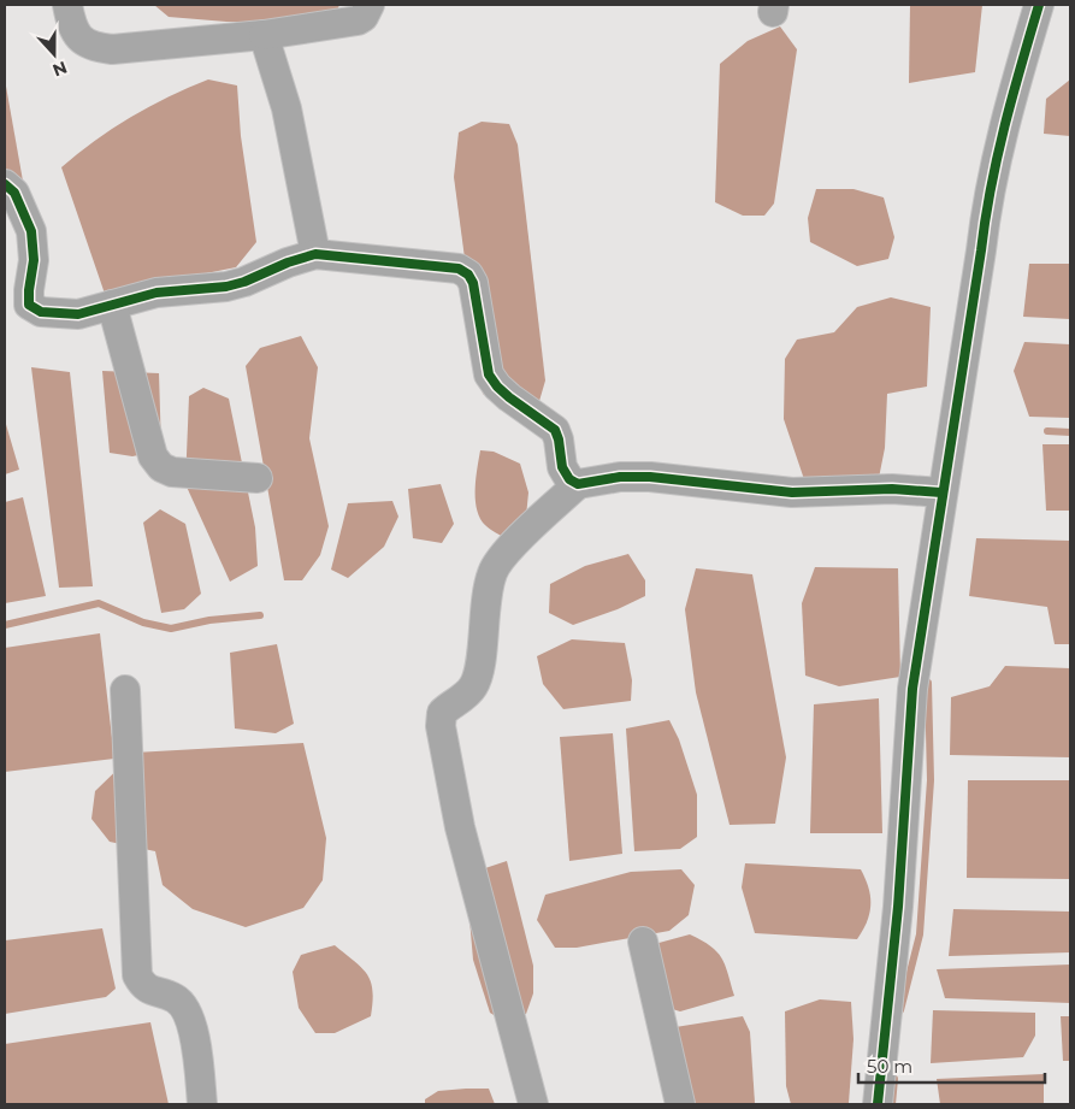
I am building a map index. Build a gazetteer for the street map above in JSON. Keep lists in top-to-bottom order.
{
  "scale_bar": "50 m",
  "north": "bottom"
}
